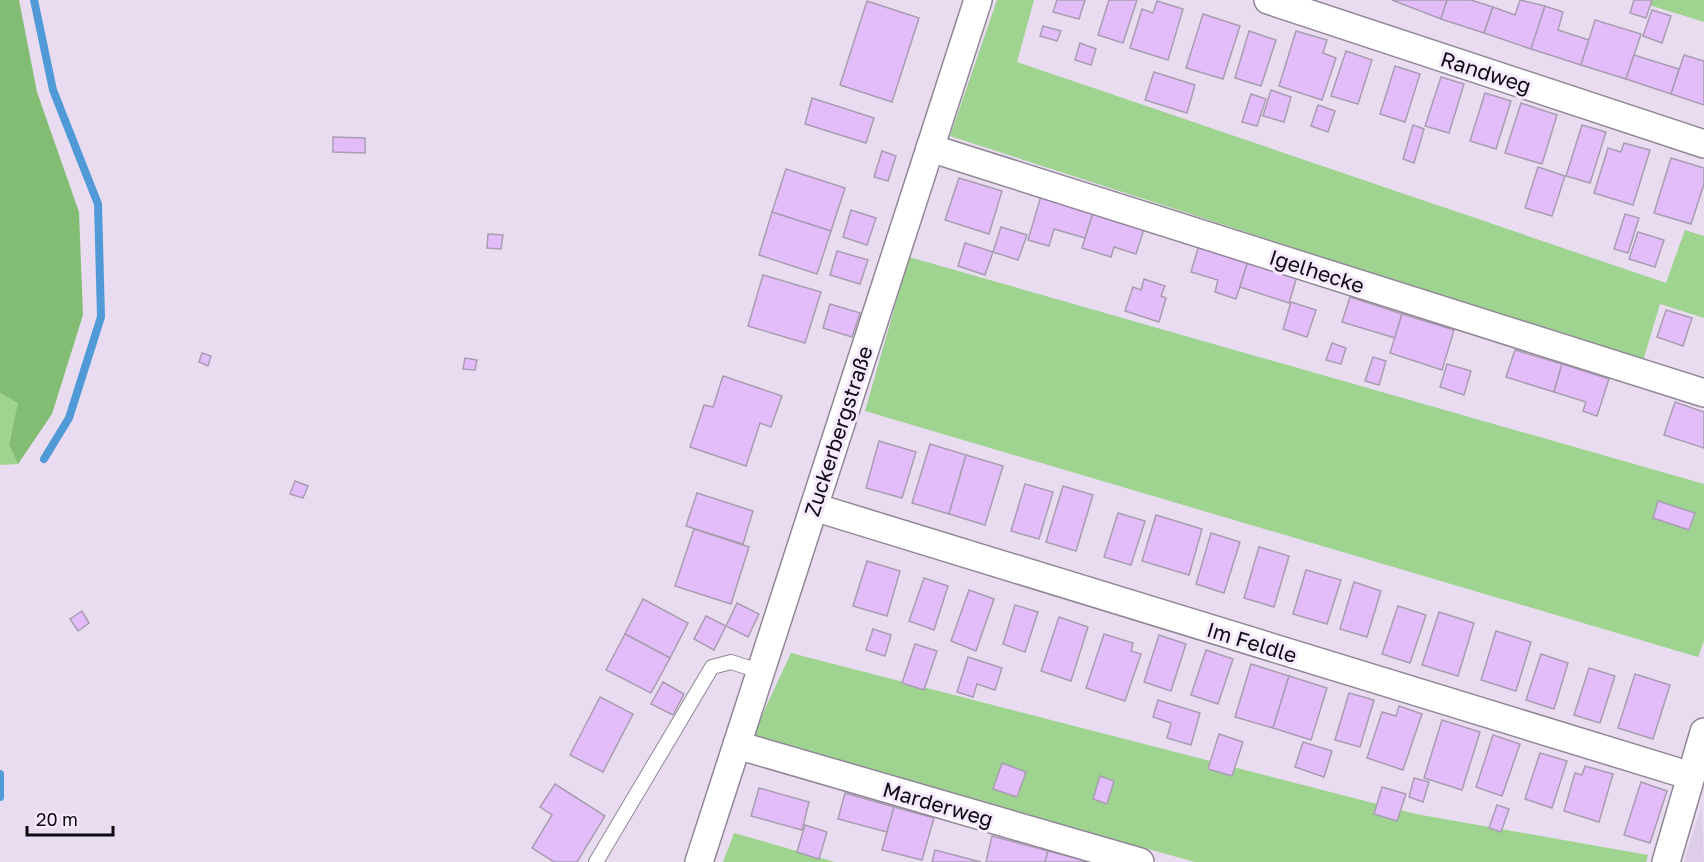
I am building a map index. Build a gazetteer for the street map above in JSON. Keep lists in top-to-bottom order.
{
  "streets": {
    "street": [
      "Randweg",
      "Igelhecke",
      "Zuckerbergstraße",
      "Im Feldle",
      "Marderweg"
    ]
  },
  "crossings": [
    ["Igelhecke", "Zuckerbergstraße"],
    ["Zuckerbergstraße", "Im Feldle"],
    ["Zuckerbergstraße", "Marderweg"]
  ],
  "scale_bar": "20 m"
}
